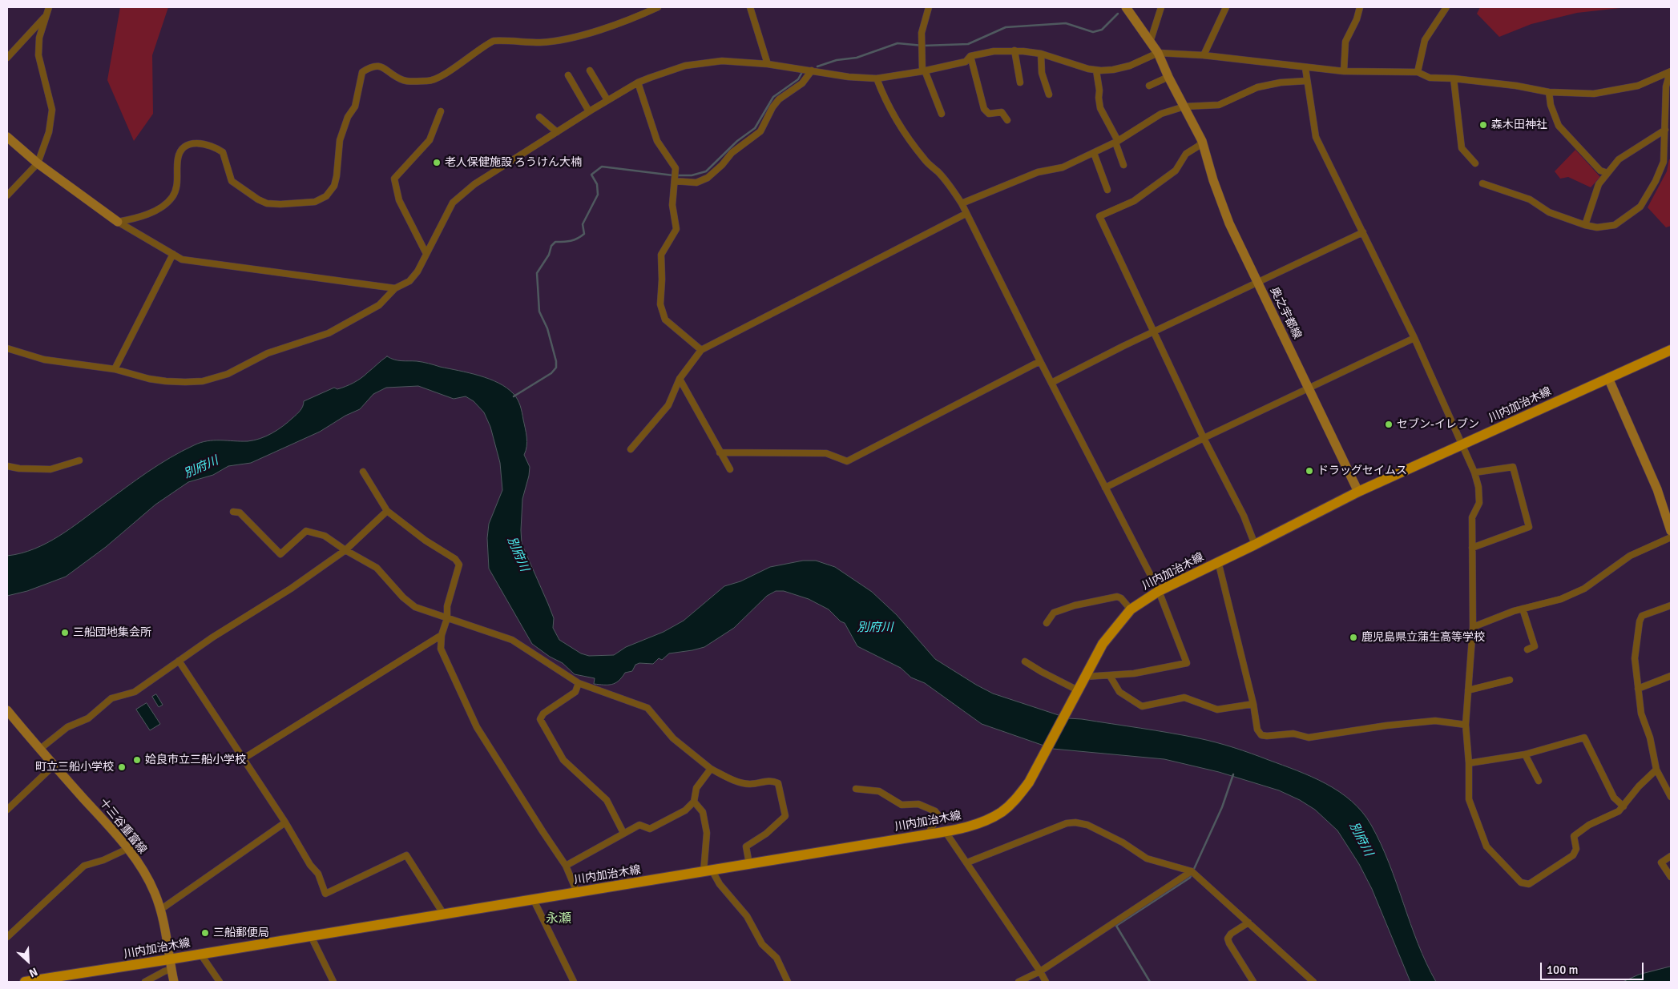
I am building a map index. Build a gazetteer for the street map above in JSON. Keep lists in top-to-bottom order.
{
  "streets": {
    "main road": ["川内加治木線"],
    "street": ["奥之宇都線", "十三谷重富線"]
  },
  "crossings": [
    ["奥之宇都線", "川内加治木線"],
    ["川内加治木線", "十三谷重富線"]
  ],
  "districts": ["永瀬"],
  "water": ["別府川"],
  "places": [
    "森木田神社",
    "老人保健施設 ろうけん大楠",
    "セブン-イレブン",
    "ドラッグセイムス",
    "三船団地集会所",
    "鹿児島県立蒲生高等学校",
    "姶良市立三船小学校",
    "町立三船小学校",
    "三船郵便局"
  ],
  "scale_bar": "100 m",
  "north": "bottom right"
}
